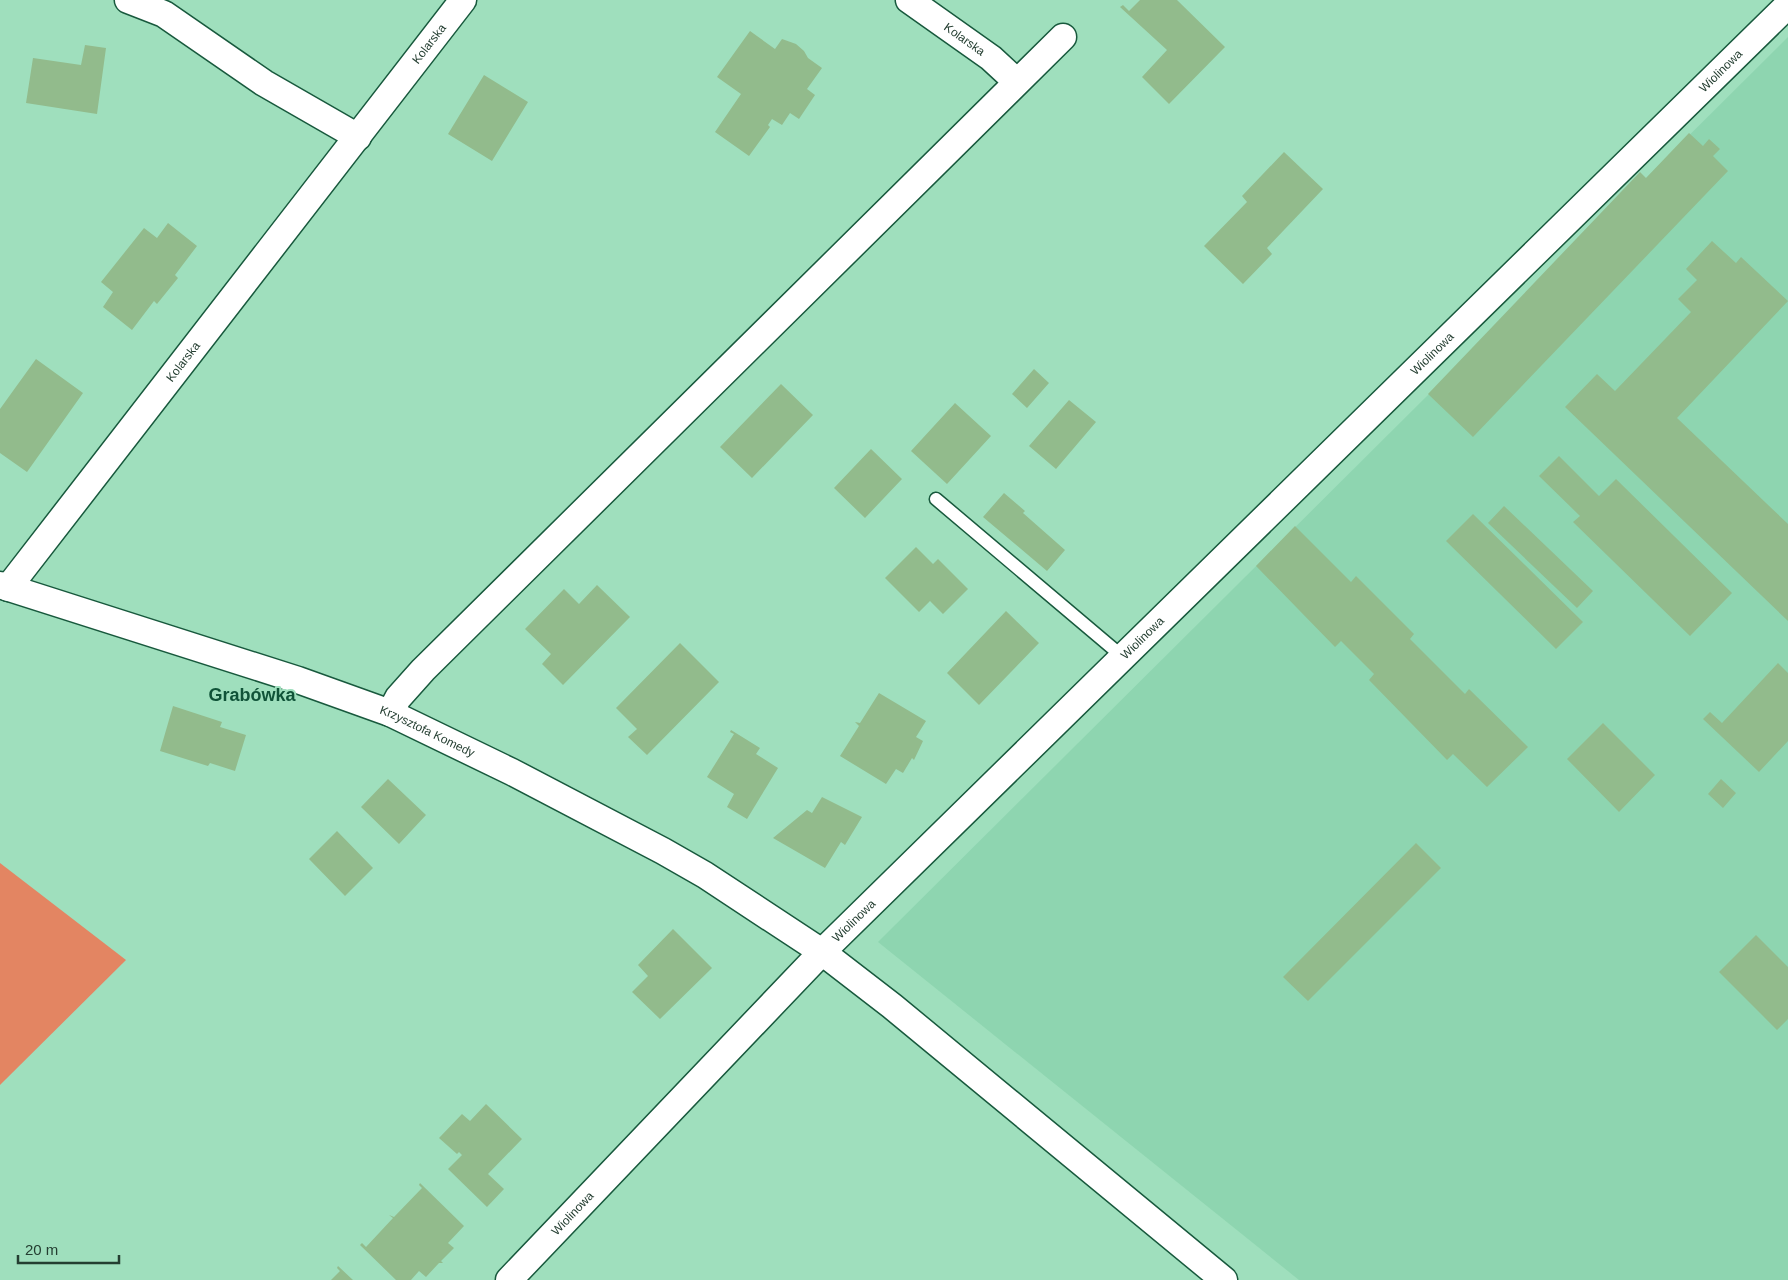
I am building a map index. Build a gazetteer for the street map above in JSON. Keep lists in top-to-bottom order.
{
  "streets": {
    "street": ["Kolarska", "Wiolinowa", "Krzysztofa Komedy"]
  },
  "crossings": [
    ["Kolarska", "Krzysztofa Komedy"],
    ["Wiolinowa", "Krzysztofa Komedy"]
  ],
  "districts": ["Grabówka"],
  "scale_bar": "20 m"
}
